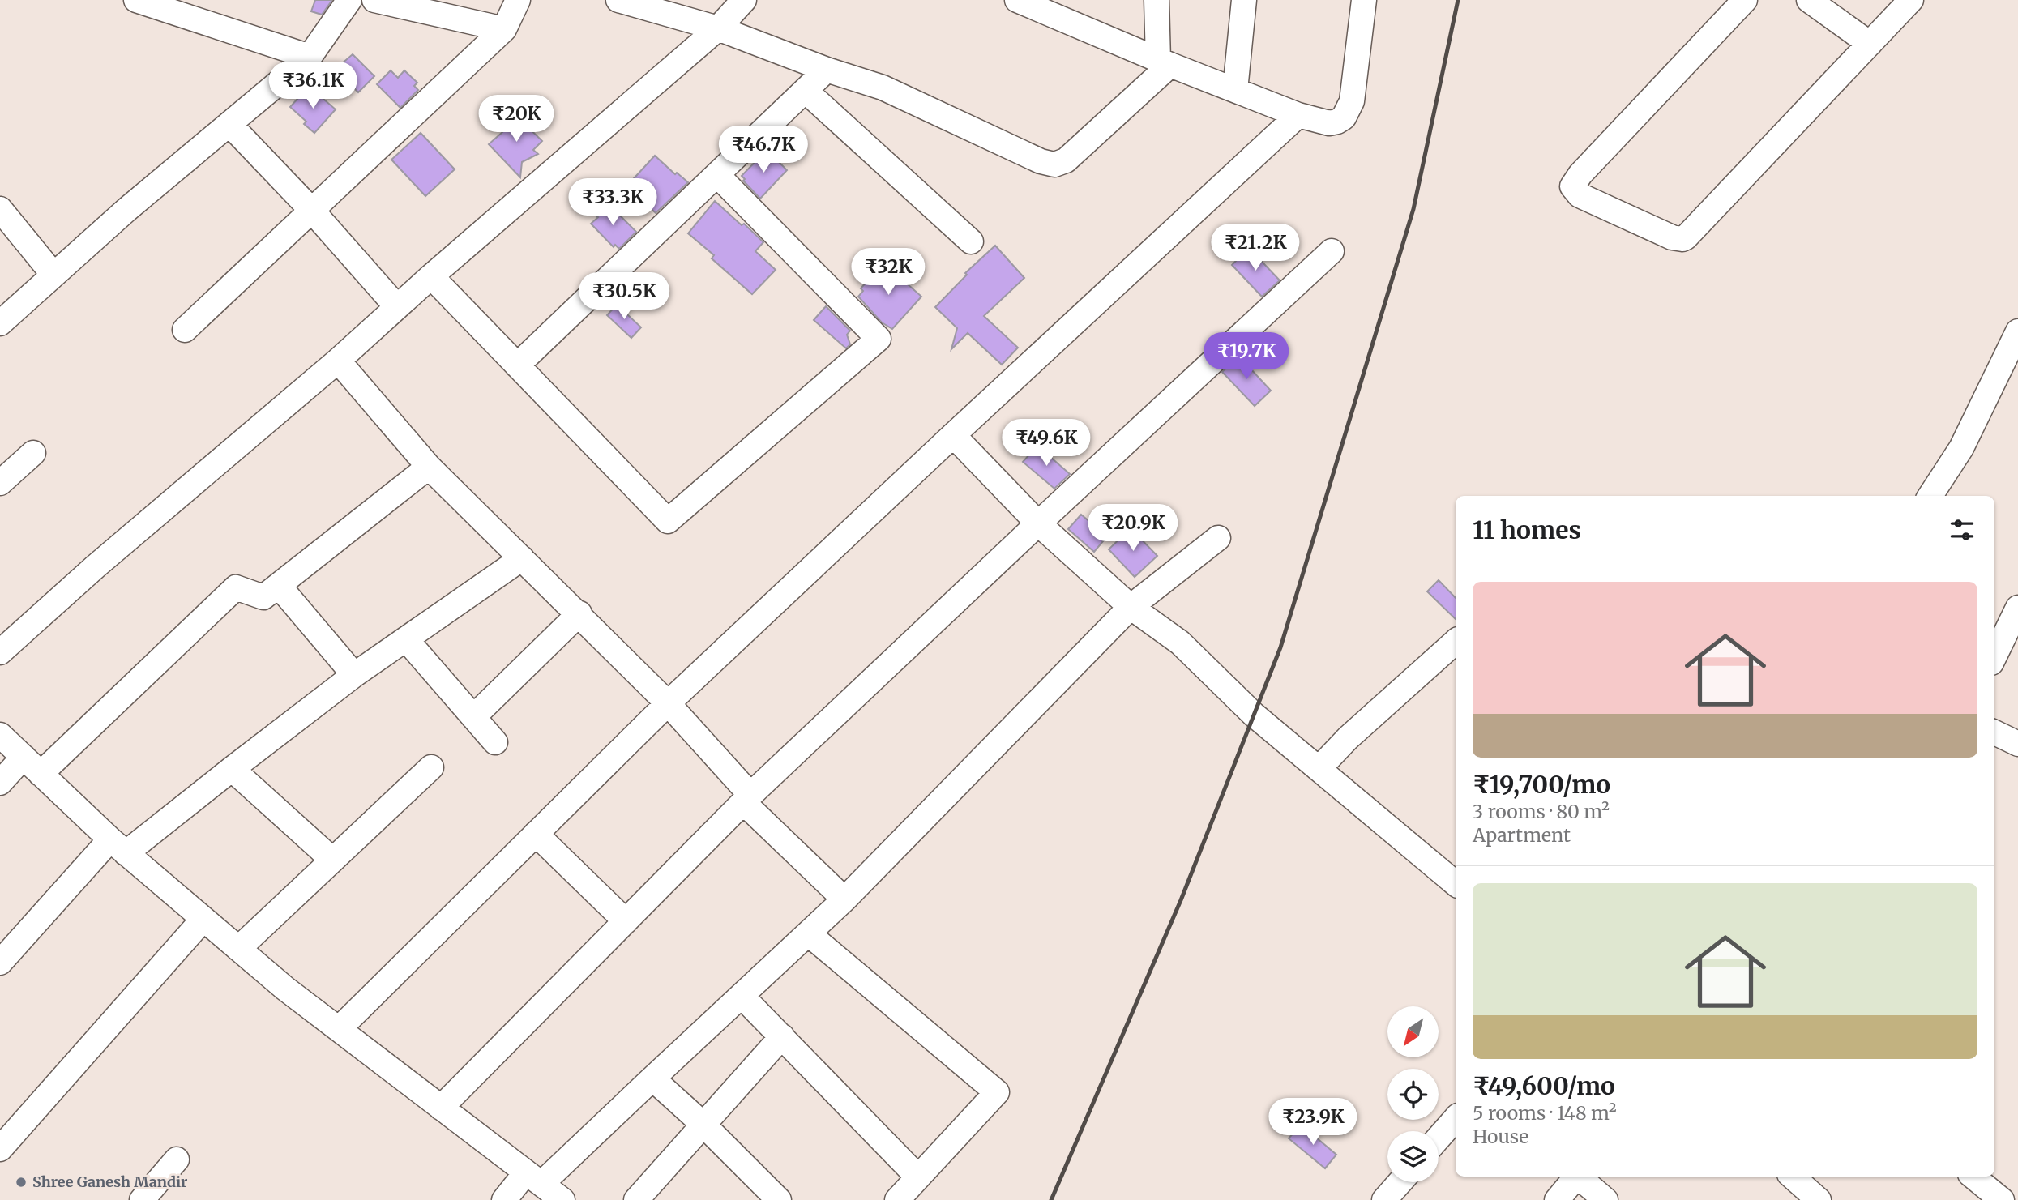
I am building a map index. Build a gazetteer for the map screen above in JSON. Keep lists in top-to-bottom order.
{
  "places": ["Shree Ganesh Mandir"],
  "north": "bottom left",
  "page": {
    "price": [
      "₹36.1K",
      "₹20K",
      "₹46.7K",
      "₹33.3K",
      "₹21.2K",
      "₹32K",
      "₹30.5K",
      "₹19.7K",
      "₹49.6K",
      "₹20.9K",
      "₹23.9K"
    ],
    "heading": "11 homes",
    "list": [
      {
        "name": "₹19,700/mo",
        "note": "3 rooms · 80 m² · Apartment"
      },
      {
        "name": "₹49,600/mo",
        "note": "5 rooms · 148 m² · House"
      }
    ]
  }
}
